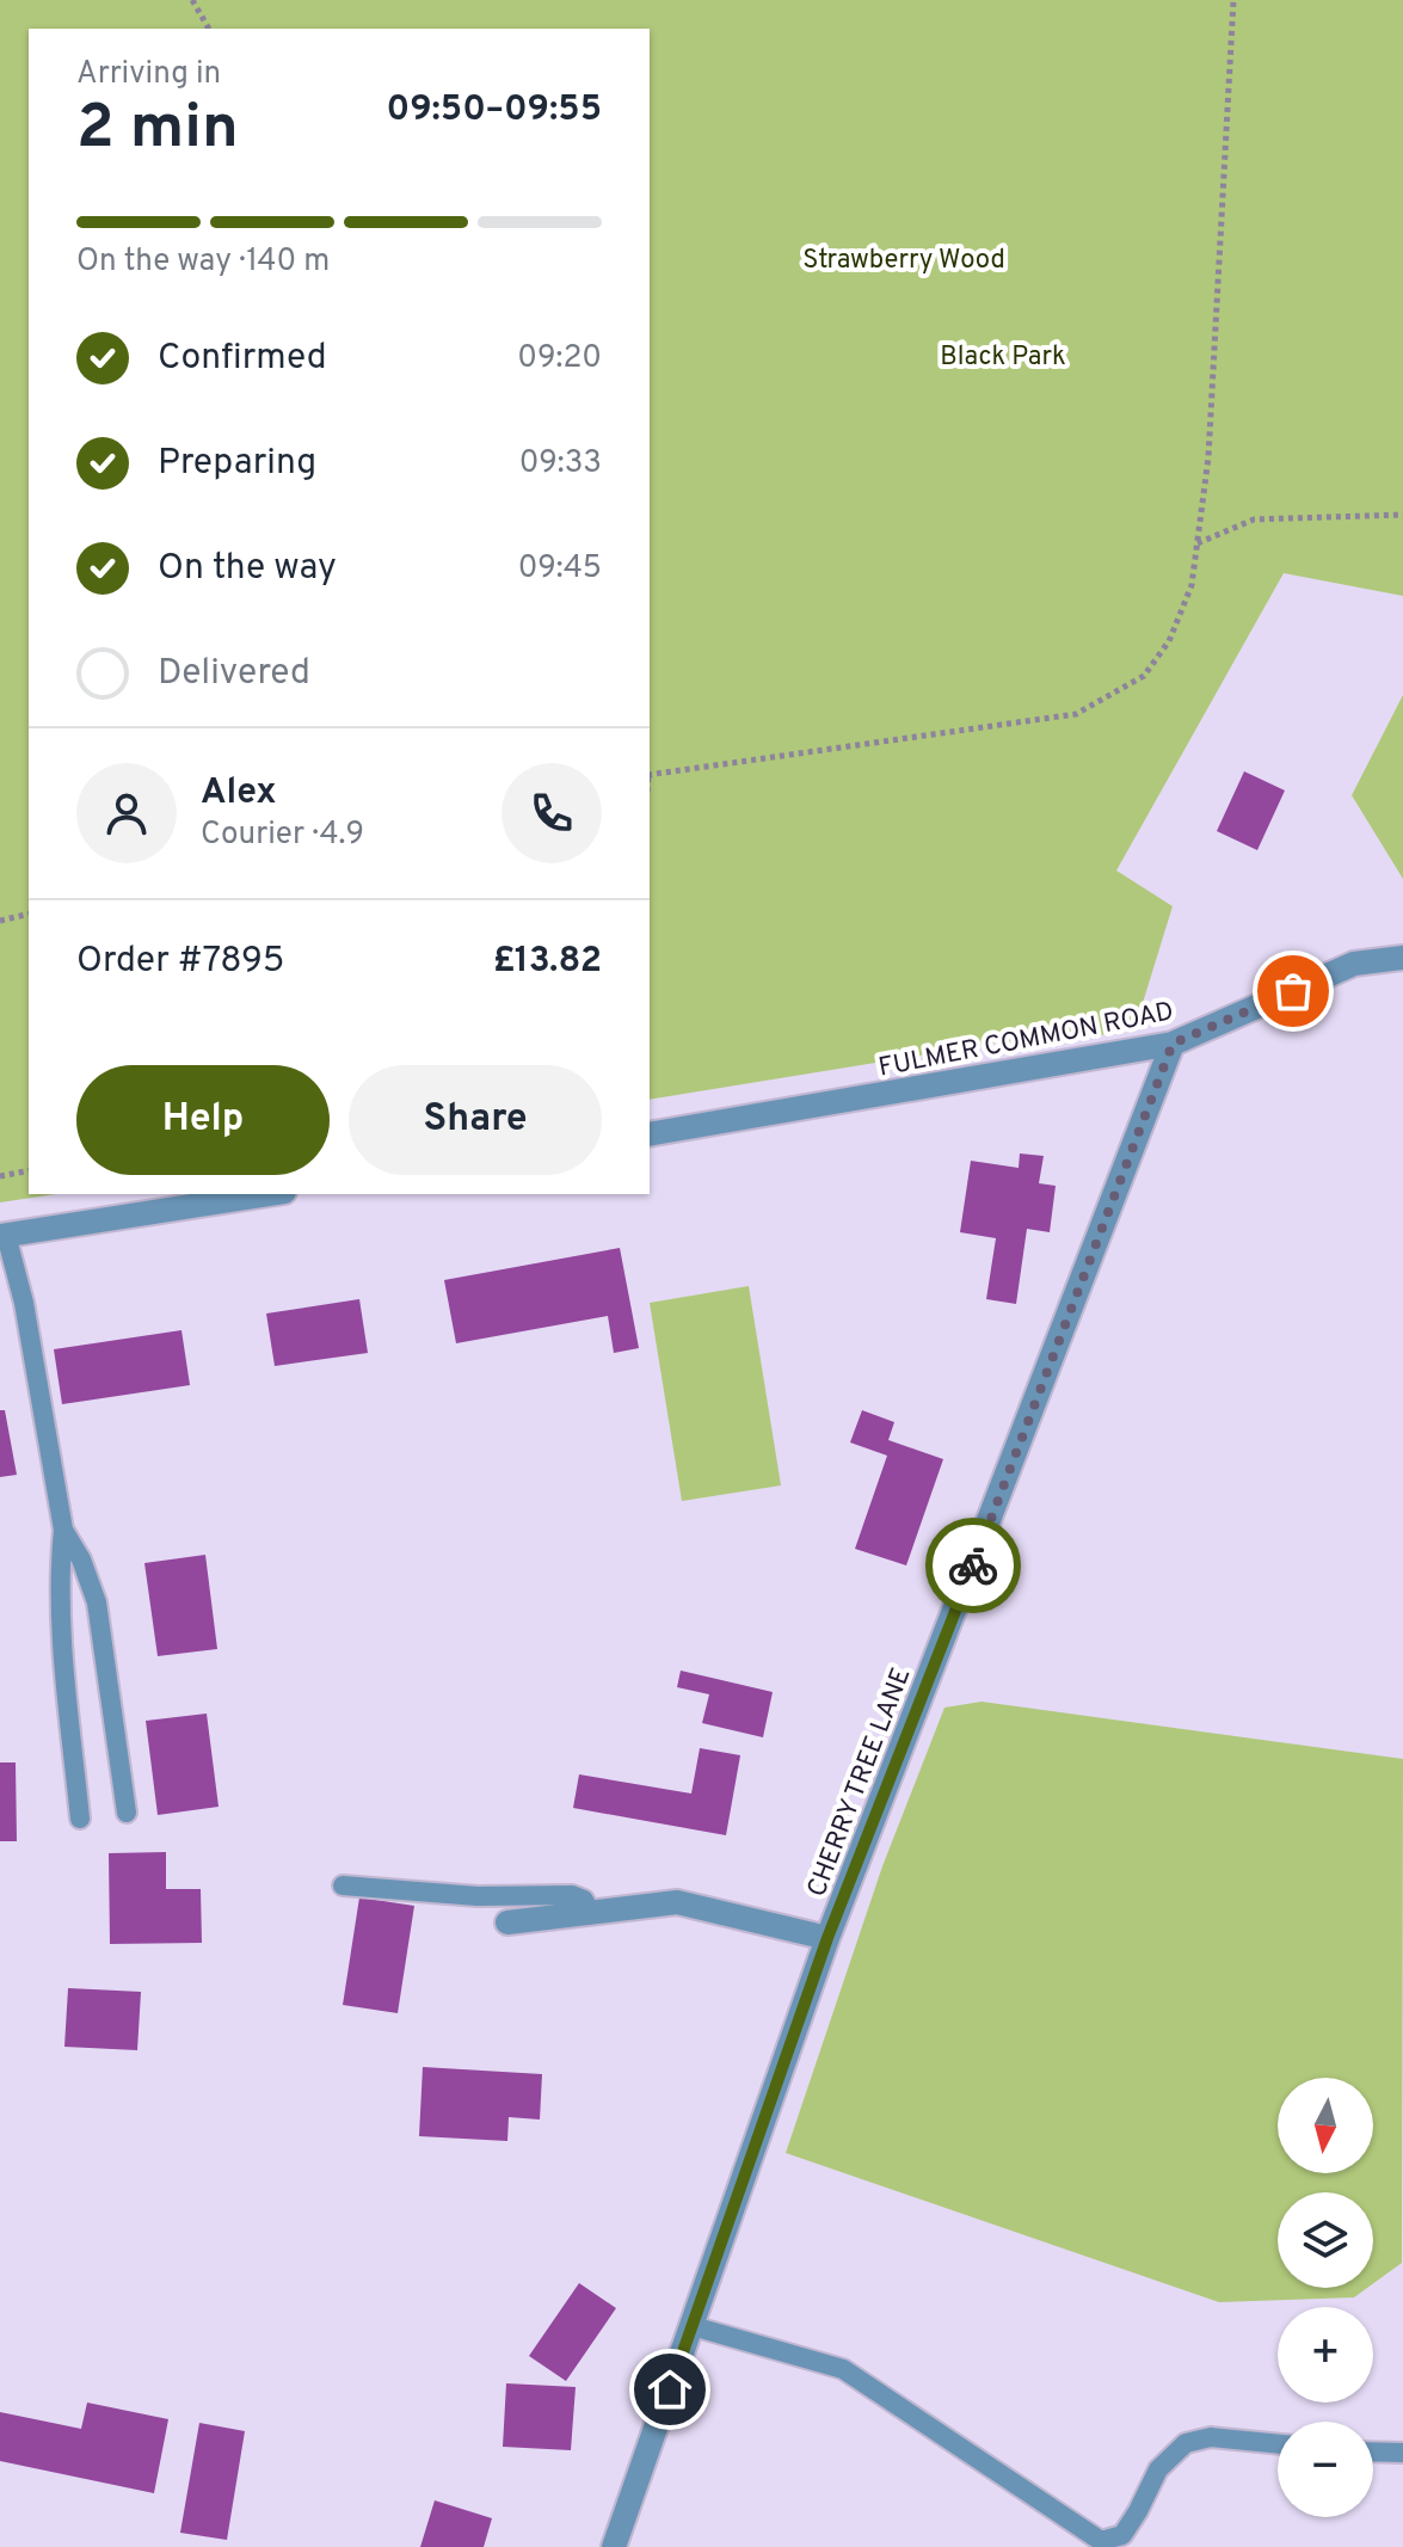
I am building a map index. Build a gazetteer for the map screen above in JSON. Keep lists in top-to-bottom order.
{
  "streets": {
    "street": ["FULMER COMMON ROAD", "CHERRY TREE LANE"]
  },
  "crossings": [
    ["FULMER COMMON ROAD", "CHERRY TREE LANE"]
  ],
  "parks": ["Strawberry Wood", "Black Park"],
  "north": "bottom",
  "page": {
    "heading": ["2 min", "Arriving in", "09:50–09:55"],
    "panel": [
      "Alex",
      "Courier · 4.9",
      "Order #7895",
      "£13.82"
    ],
    "bar": "On the way · 140 m",
    "list": [
      ["Confirmed", "09:20"],
      ["Preparing", "09:33"],
      ["On the way", "09:45"],
      "Delivered"
    ],
    "buttons": ["Help", "Share"],
    "map_buttons": ["+", "−"]
  }
}
